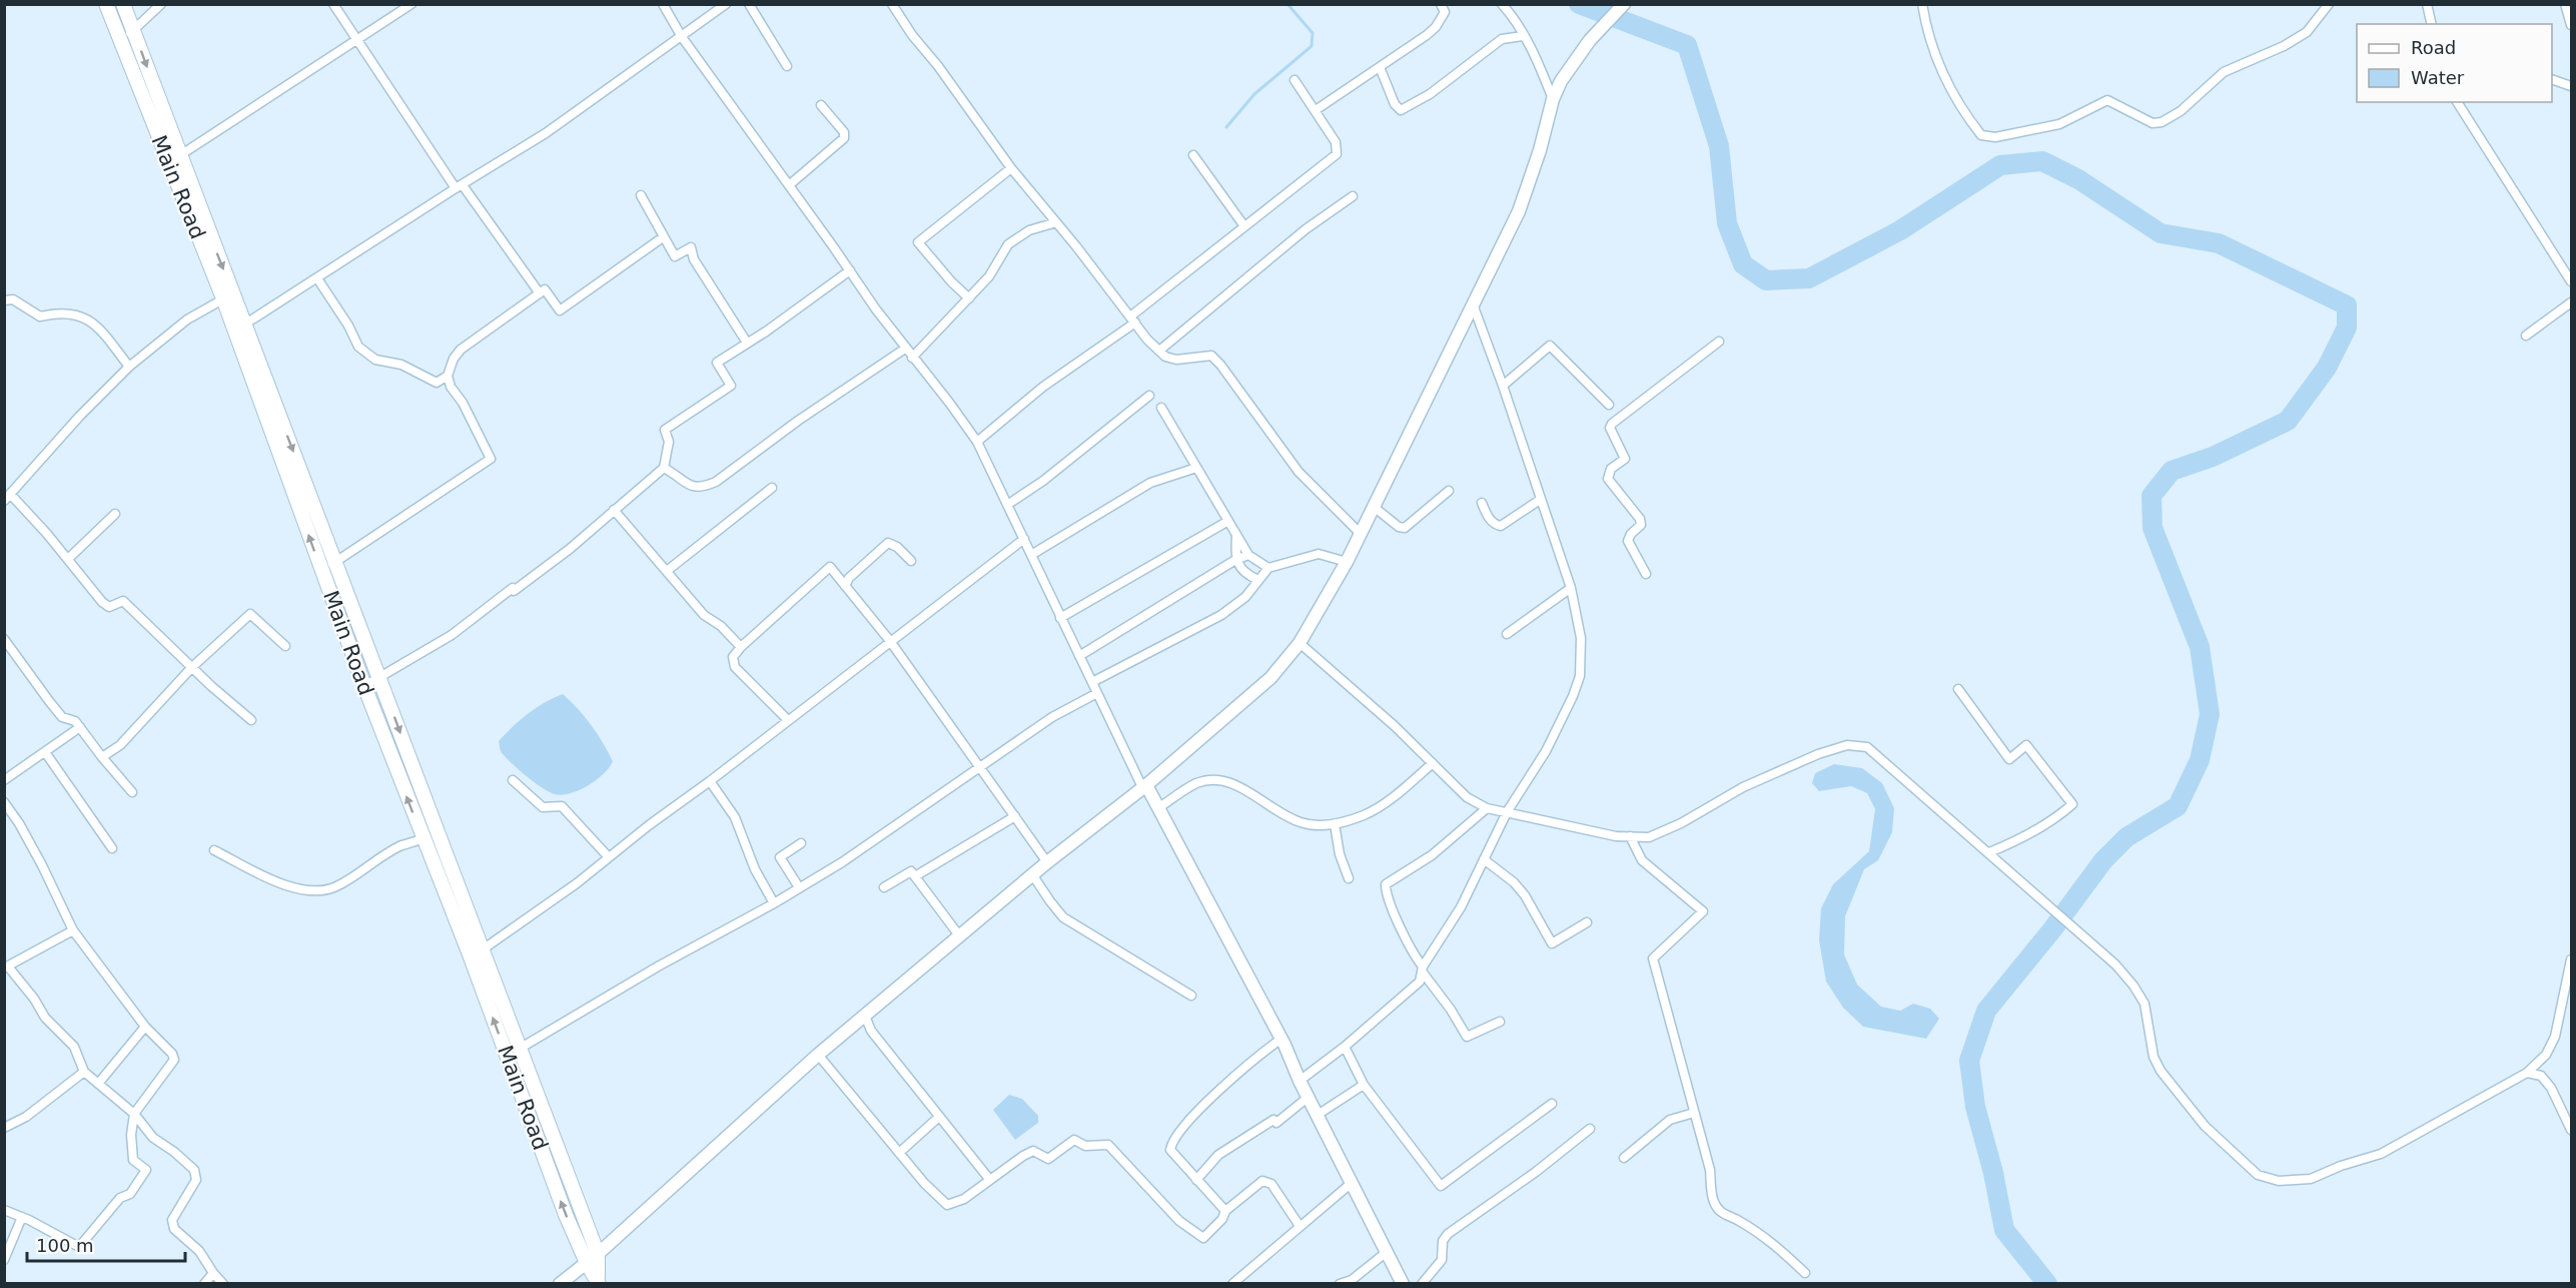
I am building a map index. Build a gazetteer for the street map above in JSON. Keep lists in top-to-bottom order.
{
  "streets": {
    "main road": ["Main Road"]
  },
  "legend": ["Road", "Water"],
  "scale_bar": "100 m"
}
